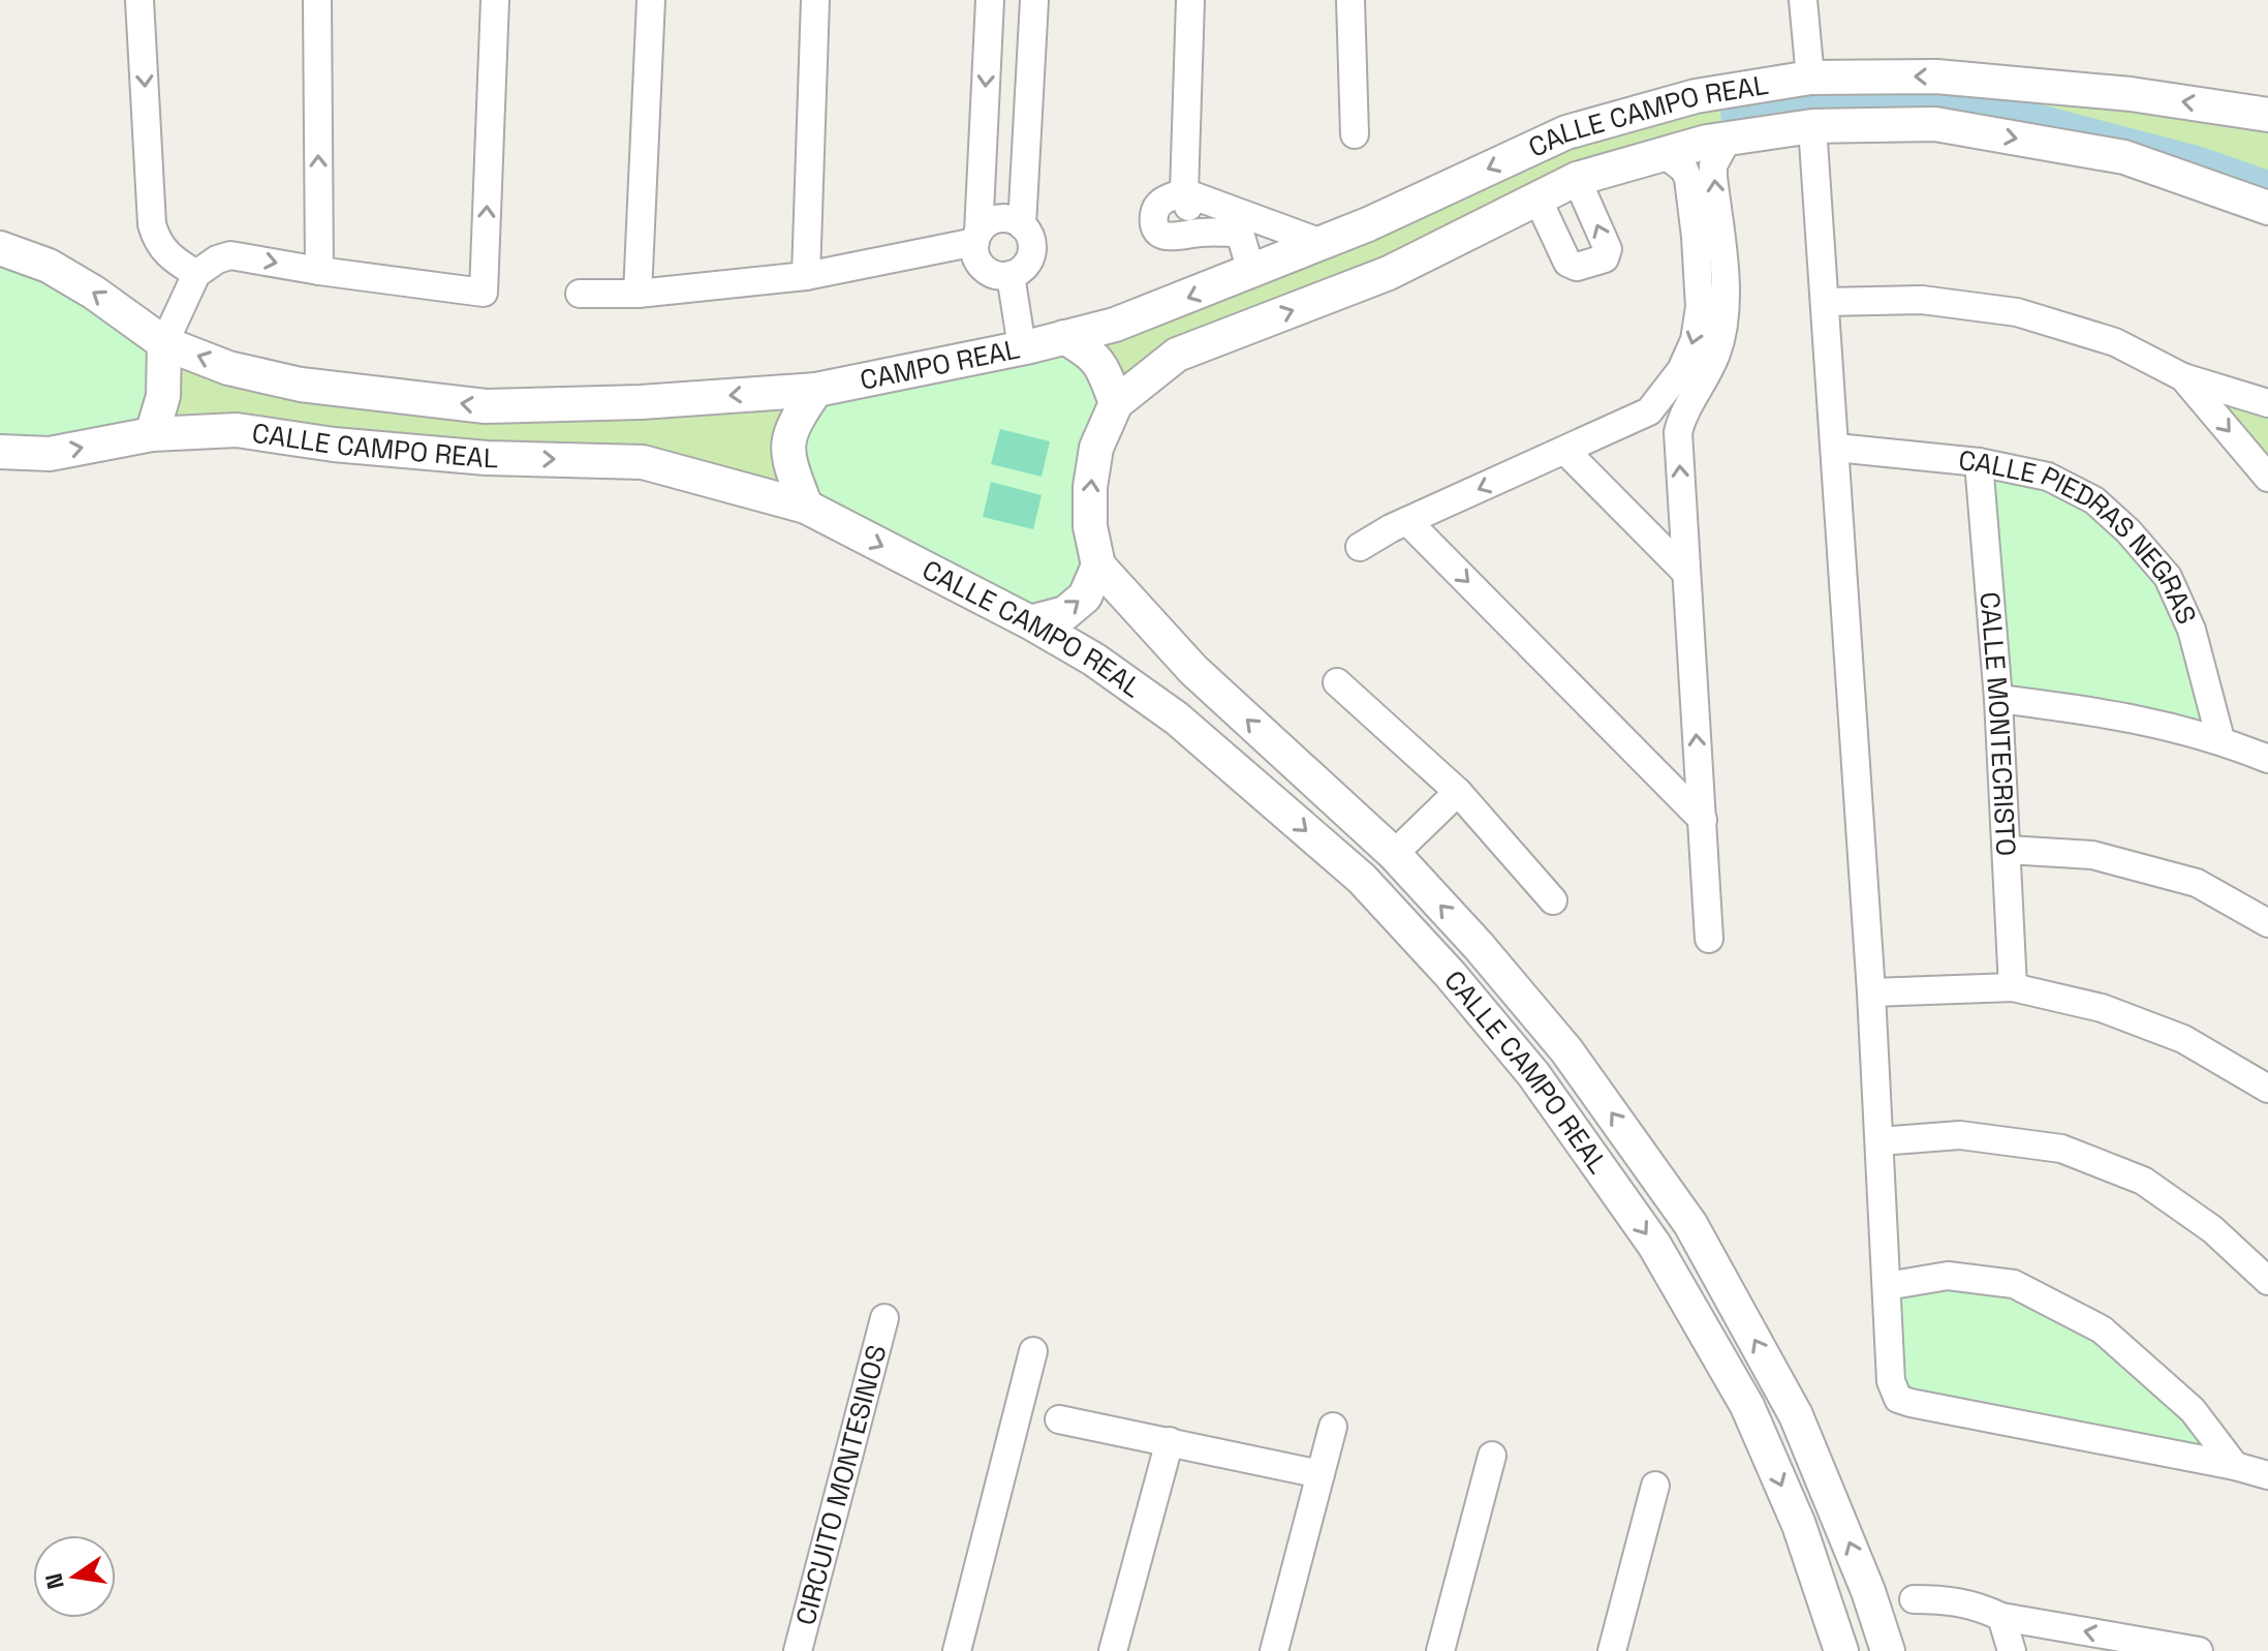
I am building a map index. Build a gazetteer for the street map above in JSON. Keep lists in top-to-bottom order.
{
  "streets": {
    "street": [
      "CALLE CAMPO REAL",
      "CAMPO REAL",
      "CALLE PIEDRAS NEGRAS",
      "CALLE MONTECRISTO",
      "CIRCUITO MONTESINOS"
    ]
  },
  "crossings": [
    ["CALLE CAMPO REAL", "CAMPO REAL"],
    ["CALLE PIEDRAS NEGRAS", "CALLE MONTECRISTO"]
  ],
  "north": "left"
}
